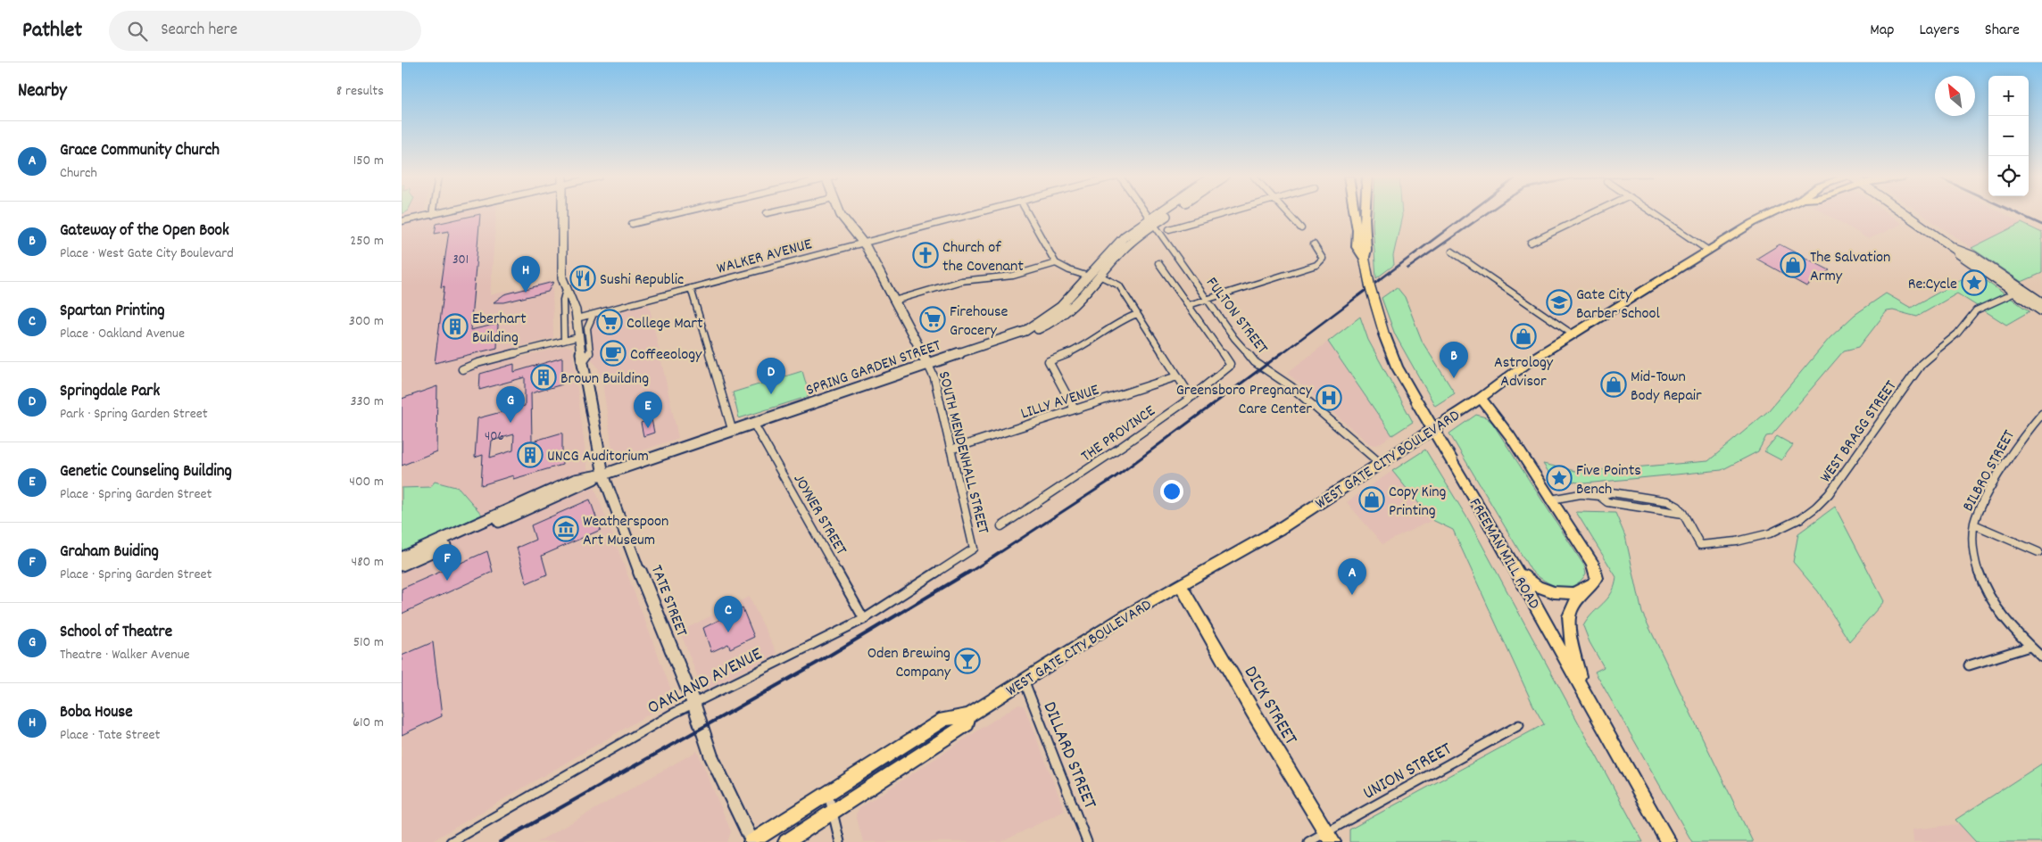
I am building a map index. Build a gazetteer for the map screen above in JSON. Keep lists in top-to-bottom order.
{
  "streets": {
    "main road": [
      "SPRING GARDEN STREET",
      "SOUTH MENDENHALL STREET",
      "WEST GATE CITY BOULEVARD",
      "FREEMAN MILL ROAD",
      "TATE STREET",
      "DICK STREET"
    ],
    "street": [
      "WALKER AVENUE",
      "FULTON STREET",
      "LILLY AVENUE",
      "WEST BRAGG STREET",
      "THE PROVINCE",
      "BILBRO STREET",
      "JOYNER STREET",
      "OAKLAND AVENUE",
      "DILLARD STREET",
      "UNION STREET"
    ]
  },
  "crossings": [
    ["WALKER AVENUE", "SOUTH MENDENHALL STREET"],
    ["WALKER AVENUE", "TATE STREET"],
    ["FULTON STREET", "SPRING GARDEN STREET"],
    ["FULTON STREET", "WEST GATE CITY BOULEVARD"],
    ["SPRING GARDEN STREET", "SOUTH MENDENHALL STREET"],
    ["SPRING GARDEN STREET", "JOYNER STREET"],
    ["SPRING GARDEN STREET", "TATE STREET"],
    ["LILLY AVENUE", "SOUTH MENDENHALL STREET"],
    ["SOUTH MENDENHALL STREET", "OAKLAND AVENUE"],
    ["WEST GATE CITY BOULEVARD", "TATE STREET"],
    ["WEST GATE CITY BOULEVARD", "DICK STREET"],
    ["WEST GATE CITY BOULEVARD", "DILLARD STREET"],
    ["JOYNER STREET", "OAKLAND AVENUE"],
    ["TATE STREET", "OAKLAND AVENUE"],
    ["DICK STREET", "UNION STREET"]
  ],
  "places": {
    "church": ["Church of the Covenant"],
    "shop": [
      "The Salvation Army",
      "Astrology Advisor",
      "Mid-Town Body Repair",
      "Copy King Printing"
    ],
    "restaurant": ["Sushi Republic"],
    "place": ["Re:Cycle", "Five Points Bench"],
    "school or university": ["Gate City Barber School"],
    "supermarket": ["Firehouse Grocery", "College Mart"],
    "building": ["Eberhart Building", "Brown Building", "UNCG Auditorium"],
    "cafe": ["Coffeeology"],
    "hospital": ["Greensboro Pregnancy Care Center"],
    "museum": ["Weatherspoon Art Museum"],
    "bar": ["Oden Brewing Company"]
  },
  "house_numbers": ["301", "406"],
  "north": "top left",
  "page": {
    "header": "Pathlet",
    "search": "Search here",
    "nav": ["Map", "Layers", "Share"],
    "heading": ["Nearby", "8 results"],
    "map_buttons": ["+", "−"],
    "list": [
      {
        "mark": "A",
        "name": "Grace Community Church",
        "note": "Church",
        "value": "150 m"
      },
      {
        "mark": "B",
        "name": "Gateway of the Open Book",
        "note": "Place · West Gate City Boulevard",
        "value": "250 m"
      },
      {
        "mark": "C",
        "name": "Spartan Printing",
        "note": "Place · Oakland Avenue",
        "value": "300 m"
      },
      {
        "mark": "D",
        "name": "Springdale Park",
        "note": "Park · Spring Garden Street",
        "value": "330 m"
      },
      {
        "mark": "E",
        "name": "Genetic Counseling Building",
        "note": "Place · Spring Garden Street",
        "value": "400 m"
      },
      {
        "mark": "F",
        "name": "Graham Buiding",
        "note": "Place · Spring Garden Street",
        "value": "480 m"
      },
      {
        "mark": "G",
        "name": "School of Theatre",
        "note": "Theatre · Walker Avenue",
        "value": "510 m"
      },
      {
        "mark": "H",
        "name": "Boba House",
        "note": "Place · Tate Street",
        "value": "610 m"
      }
    ],
    "pins": [
      "H",
      "B",
      "D",
      "G",
      "E",
      "F",
      "A",
      "C"
    ]
  }
}
